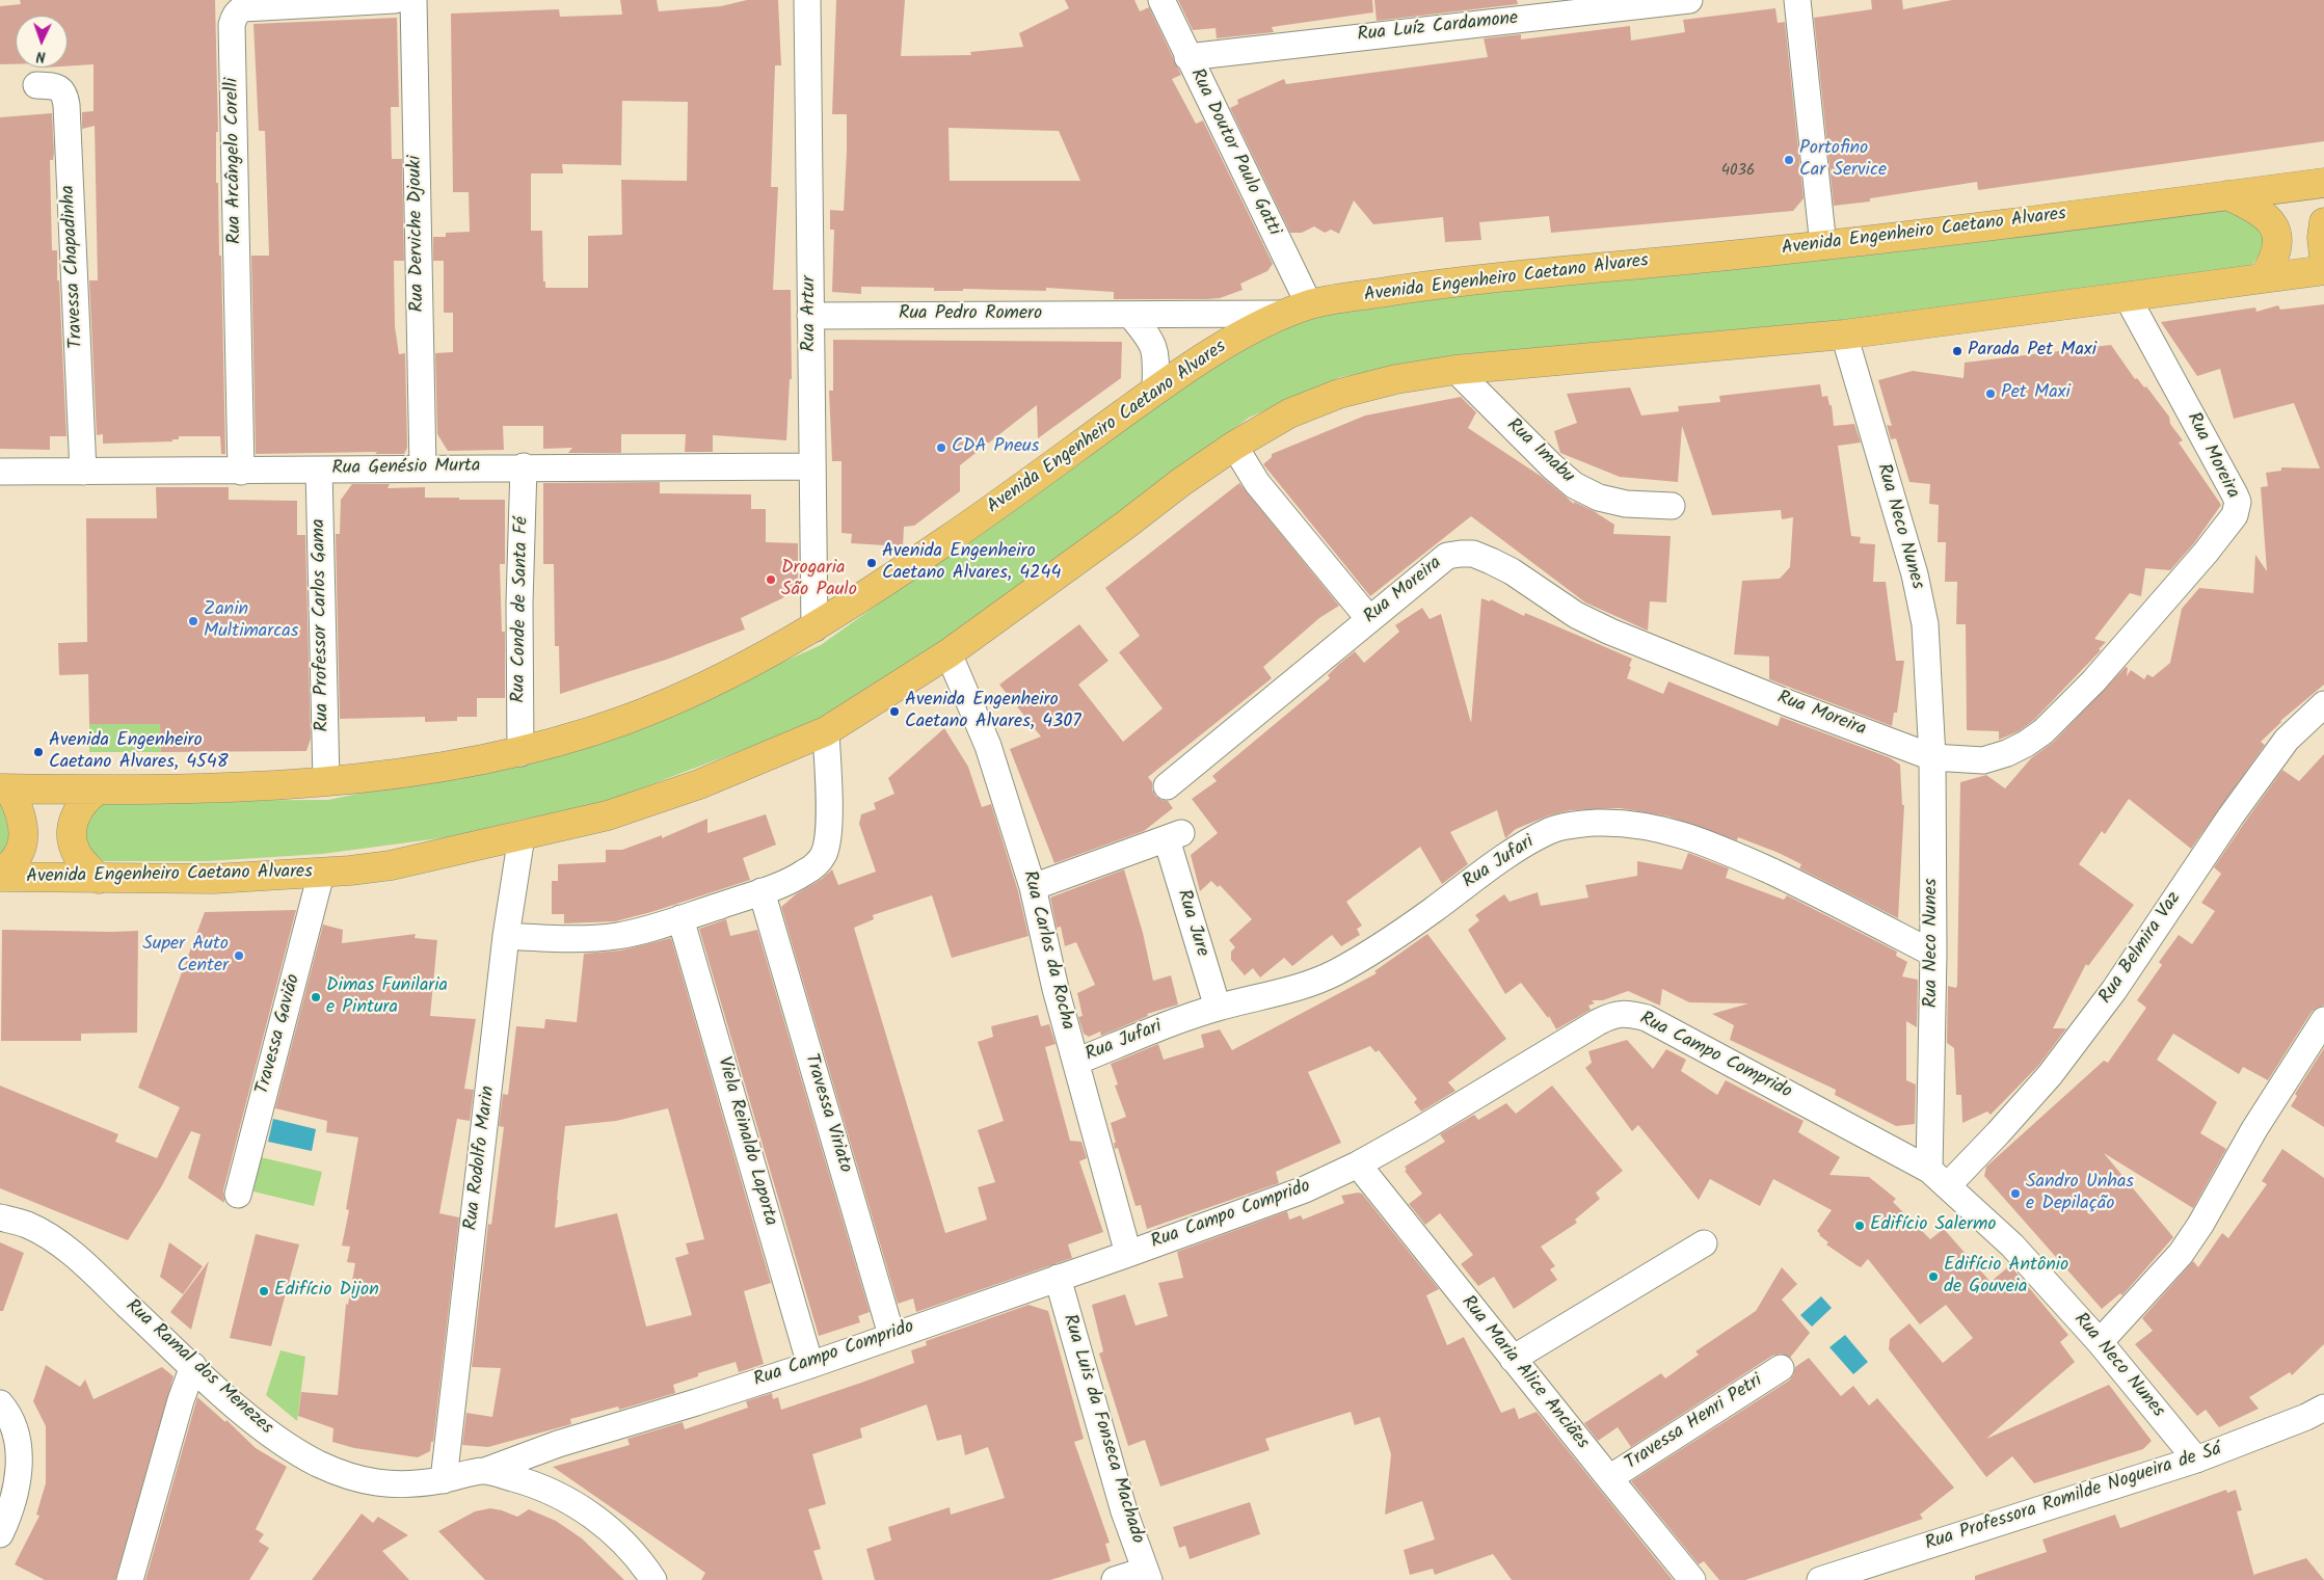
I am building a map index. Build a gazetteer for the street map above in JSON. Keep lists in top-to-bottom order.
{
  "streets": {
    "main road": ["Avenida Engenheiro Caetano Alvares"],
    "street": [
      "Rua Luíz Cardamone",
      "Rua Doutor Paulo Gatti",
      "Rua Arcângelo Corelli",
      "Rua Derviche Djouki",
      "Travessa Chapadinha",
      "Rua Artur",
      "Rua Pedro Romero",
      "Rua Imabu",
      "Rua Moreira",
      "Rua Genésio Murta",
      "Rua Neco Nunes",
      "Rua Conde de Santa Fé",
      "Rua Professor Carlos Gama",
      "Rua Jufari",
      "Rua Jure",
      "Rua Belmira Vaz",
      "Rua Carlos da Rocha",
      "Travessa Gavião",
      "Rua Campo Comprido",
      "Travessa Viriato",
      "Viela Reinaldo Laporta",
      "Rua Rodolfo Marin",
      "Rua Ramal dos Menezes",
      "Rua Maria Alice Anciães",
      "Travessa Henri Petri",
      "Rua Luis da Fonseca Machado",
      "Rua Professora Romilde Nogueira de Sá"
    ]
  },
  "crossings": [
    ["Rua Luíz Cardamone", "Rua Doutor Paulo Gatti"],
    ["Rua Doutor Paulo Gatti", "Avenida Engenheiro Caetano Alvares"],
    ["Rua Doutor Paulo Gatti", "Rua Pedro Romero"],
    ["Rua Arcângelo Corelli", "Rua Genésio Murta"],
    ["Avenida Engenheiro Caetano Alvares", "Rua Artur"],
    ["Avenida Engenheiro Caetano Alvares", "Rua Pedro Romero"],
    ["Avenida Engenheiro Caetano Alvares", "Rua Imabu"],
    ["Avenida Engenheiro Caetano Alvares", "Rua Moreira"],
    ["Avenida Engenheiro Caetano Alvares", "Rua Neco Nunes"],
    ["Avenida Engenheiro Caetano Alvares", "Rua Conde de Santa Fé"],
    ["Avenida Engenheiro Caetano Alvares", "Rua Professor Carlos Gama"],
    ["Avenida Engenheiro Caetano Alvares", "Rua Carlos da Rocha"],
    ["Avenida Engenheiro Caetano Alvares", "Travessa Gavião"],
    ["Avenida Engenheiro Caetano Alvares", "Rua Rodolfo Marin"],
    ["Rua Derviche Djouki", "Rua Genésio Murta"],
    ["Travessa Chapadinha", "Rua Genésio Murta"],
    ["Rua Artur", "Rua Pedro Romero"],
    ["Rua Artur", "Rua Genésio Murta"],
    ["Rua Moreira", "Rua Neco Nunes"],
    ["Rua Genésio Murta", "Rua Conde de Santa Fé"],
    ["Rua Genésio Murta", "Rua Professor Carlos Gama"],
    ["Rua Neco Nunes", "Rua Jufari"],
    ["Rua Neco Nunes", "Rua Belmira Vaz"],
    ["Rua Neco Nunes", "Rua Campo Comprido"],
    ["Rua Neco Nunes", "Rua Professora Romilde Nogueira de Sá"],
    ["Rua Jufari", "Rua Jure"],
    ["Rua Jufari", "Rua Carlos da Rocha"],
    ["Rua Jure", "Rua Carlos da Rocha"],
    ["Rua Belmira Vaz", "Rua Campo Comprido"],
    ["Rua Carlos da Rocha", "Rua Campo Comprido"],
    ["Rua Campo Comprido", "Travessa Viriato"],
    ["Rua Campo Comprido", "Viela Reinaldo Laporta"],
    ["Rua Campo Comprido", "Rua Ramal dos Menezes"],
    ["Rua Campo Comprido", "Rua Maria Alice Anciães"],
    ["Rua Campo Comprido", "Rua Luis da Fonseca Machado"],
    ["Rua Rodolfo Marin", "Rua Ramal dos Menezes"],
    ["Rua Maria Alice Anciães", "Travessa Henri Petri"]
  ],
  "places": [
    "Portofino Car Service",
    "Parada Pet Maxi",
    "Pet Maxi",
    "CDA Pneus",
    "Avenida Engenheiro Caetano Alvares, 4244",
    "Drogaria São Paulo",
    "Zanin Multimarcas",
    "Avenida Engenheiro Caetano Alvares, 4307",
    "Avenida Engenheiro Caetano Alvares, 4548",
    "Super Auto Center",
    "Dimas Funilaria e Pintura",
    "Sandro Unhas e Depilação",
    "Edifício Salermo",
    "Edifício Antônio de Gouveia",
    "Edifício Dijon"
  ],
  "house_numbers": ["4036"],
  "north": "bottom"
}
